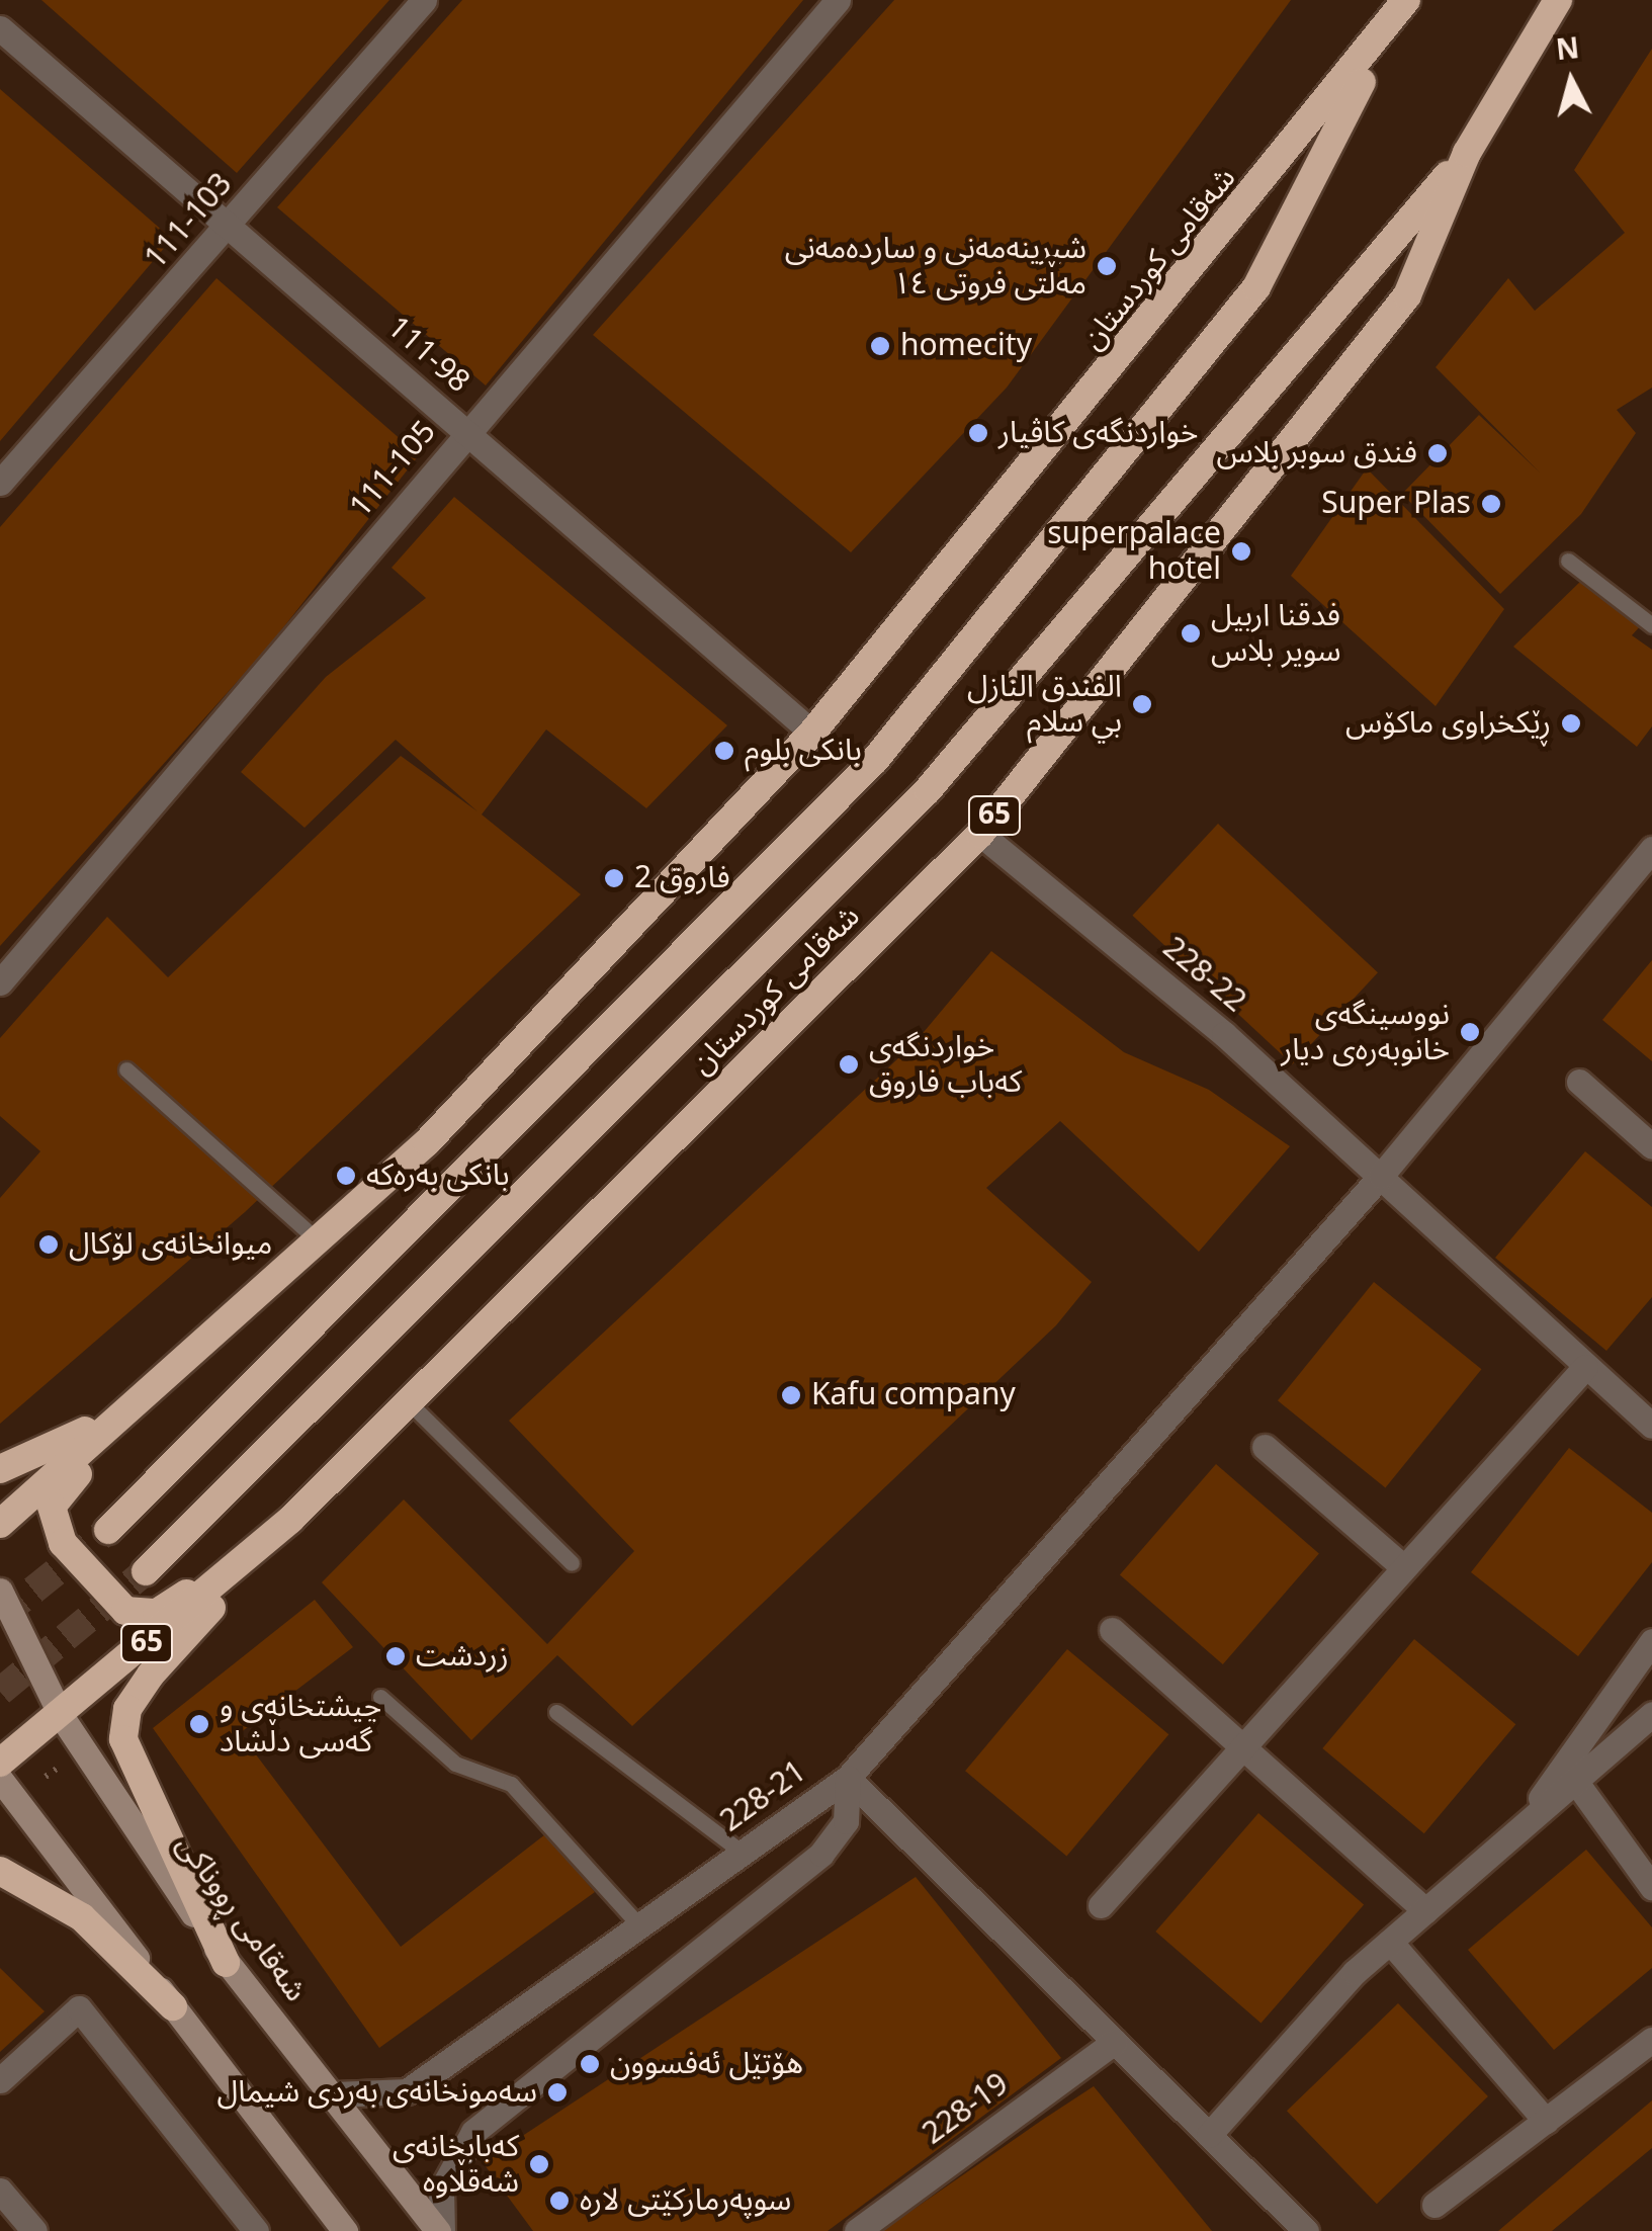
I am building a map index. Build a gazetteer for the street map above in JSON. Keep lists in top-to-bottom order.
{
  "streets": {
    "highway": ["شەقامی کوردستان", "65"],
    "main road": ["شەقامی ڕووناکی"],
    "street": [
      "111-103",
      "111-98",
      "111-105",
      "228-22",
      "228-21",
      "228-19"
    ]
  },
  "crossings": [
    ["111-103", "111-98"],
    ["شەقامی کوردستان", "111-98"],
    ["شەقامی کوردستان", "228-22"],
    ["شەقامی کوردستان", "شەقامی ڕووناکی"],
    ["111-98", "111-105"],
    ["228-21", "شەقامی ڕووناکی"]
  ],
  "places": [
    "شیرینەمەنی و ساردەمەنی مەڵتی فروتی ١٤",
    "homecity",
    "خواردنگەی کاڤیار",
    "فندق سوبر بلاس",
    "Super Plas",
    "superpalace hotel",
    "فدقنا اربيل سوير بلاس",
    "الفندق النازل بي سلام",
    "ڕێکخراوی ماکۆس",
    "بانکی بلوم",
    "فاروق 2",
    "نووسینگەی خانوبەرەی دیار",
    "خواردنگەی کەباب فاروق",
    "بانکی بەرەکە",
    "میوانخانەی لۆکال",
    "Kafu company",
    "زردشت",
    "چیشتخانەی و گەسی دڵشاد",
    "هۆتێل ئەفسوون",
    "سەمونخانەی بەردی شیمال",
    "کەبابخانەی شەقڵاوە",
    "سوپەرمارکێتی لارە"
  ],
  "north": "top"
}
